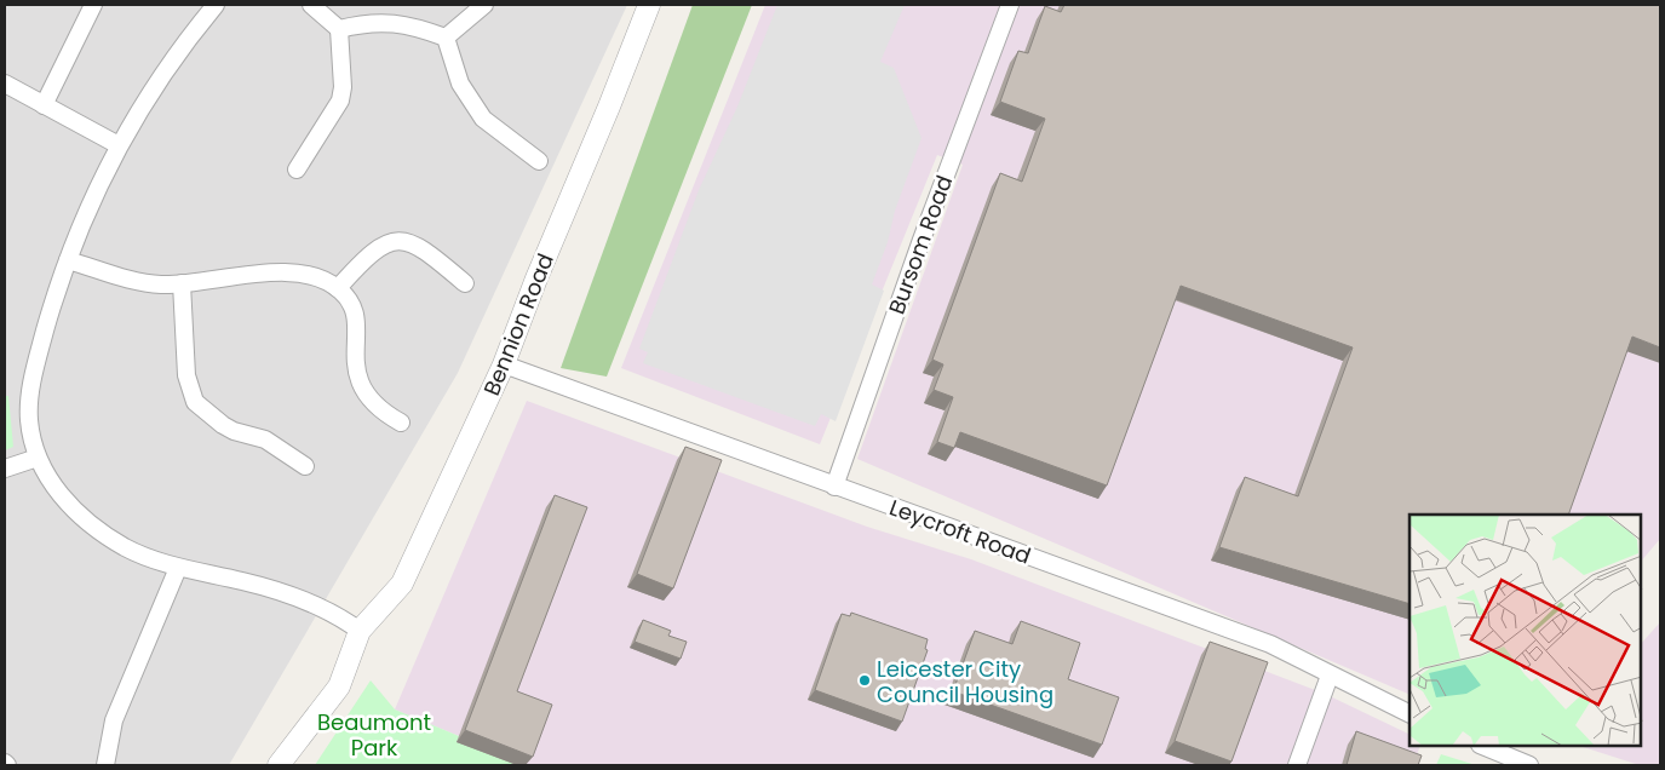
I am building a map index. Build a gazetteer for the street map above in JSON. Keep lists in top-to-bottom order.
{
  "streets": {
    "street": ["Bursom Road", "Bennion Road", "Leycroft Road"]
  },
  "crossings": [
    ["Bursom Road", "Leycroft Road"],
    ["Bennion Road", "Leycroft Road"]
  ],
  "parks": ["Beaumont Park"],
  "places": ["Leicester City Council Housing"]
}
